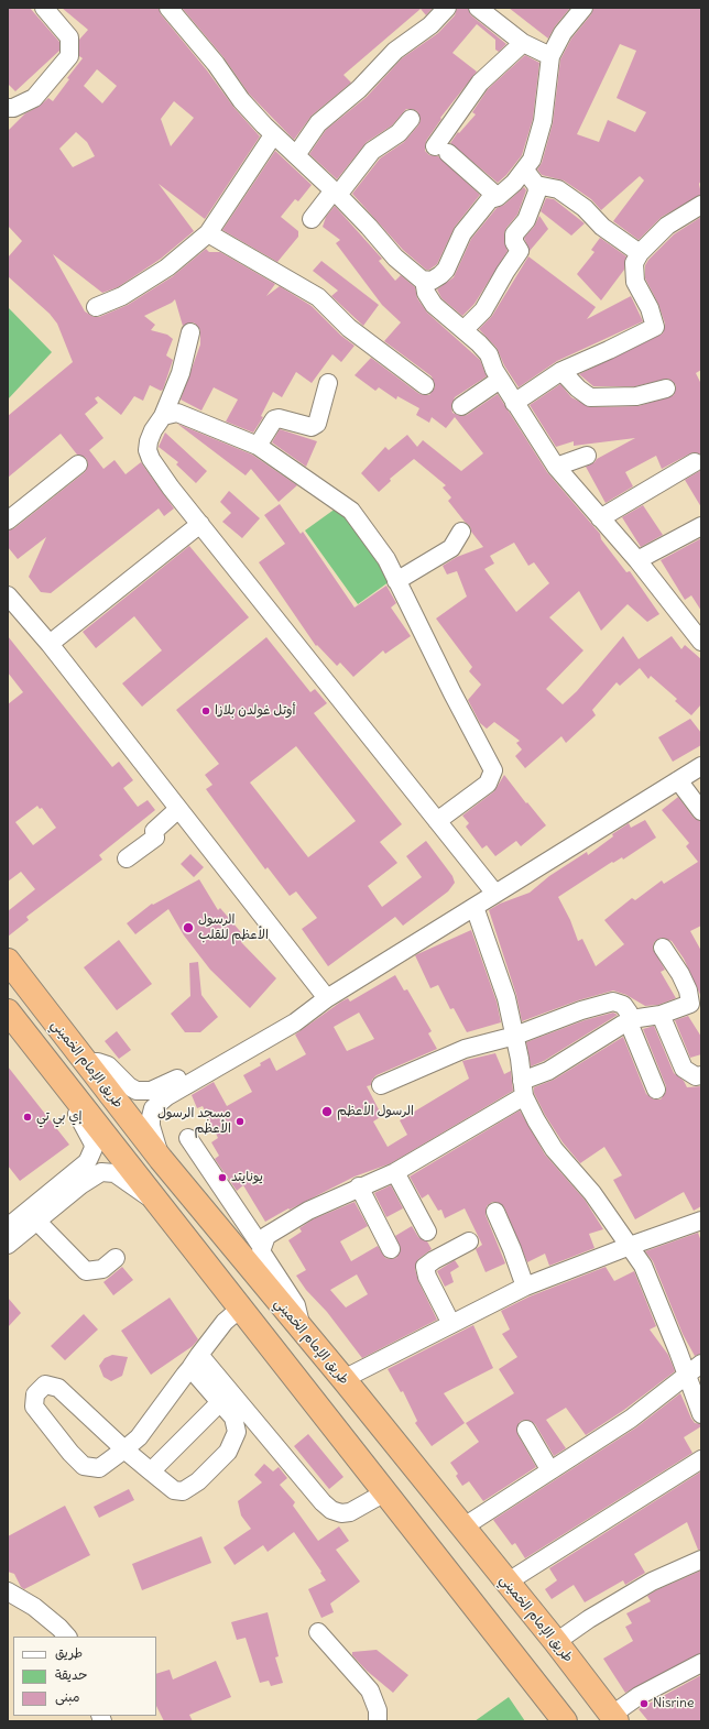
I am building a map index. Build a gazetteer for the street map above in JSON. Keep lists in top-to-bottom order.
{
  "streets": {
    "highway": ["طريق الإمام الخميني"]
  },
  "places": [
    "أوتل غولدن بلازا",
    "الرسول الأعظم للقلب",
    "الرسول الأعظم",
    "إي بي تي",
    "مسجد الرسول الأعظم",
    "يونايتد",
    "Nisrine"
  ],
  "legend": ["طريق", "حديقة", "مبنى"]
}
